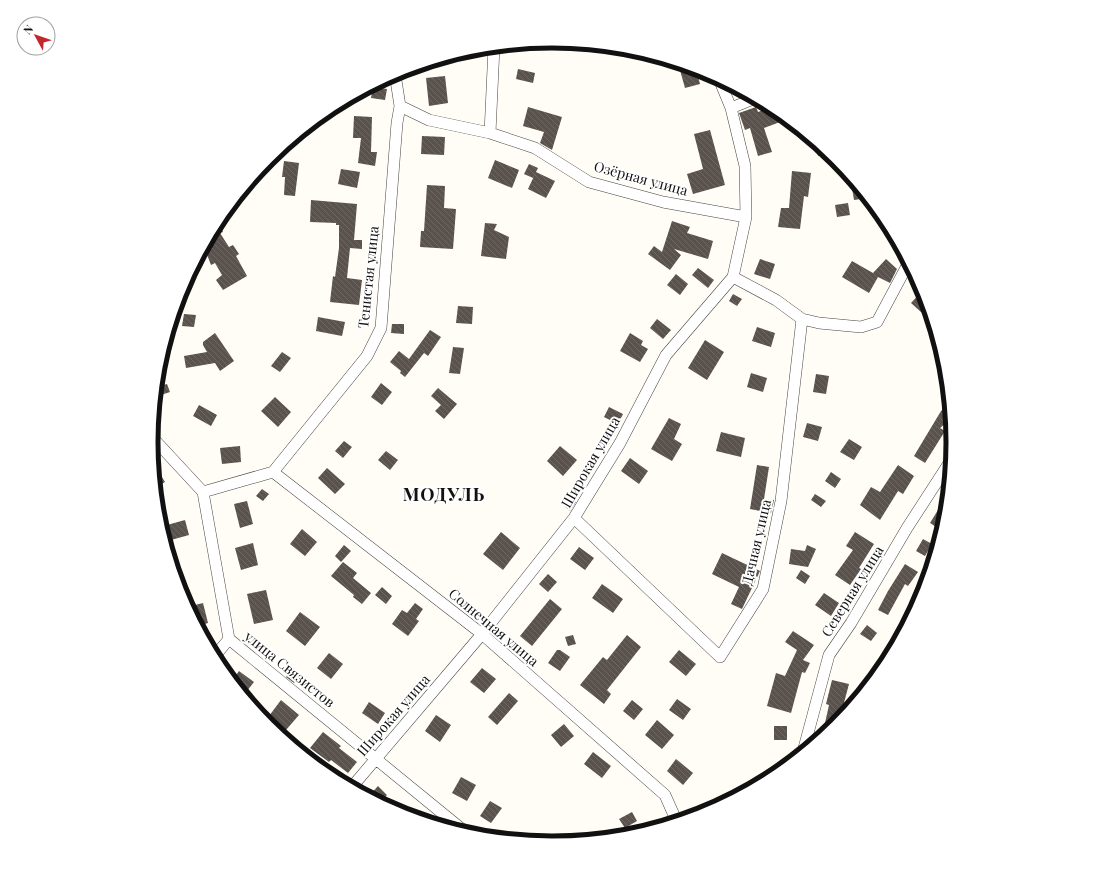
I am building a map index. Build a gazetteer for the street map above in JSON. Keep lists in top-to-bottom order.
{
  "streets": {
    "street": [
      "Озёрная улица",
      "Тенистая улица",
      "Широкая улица",
      "Дачная улица",
      "Северная улица",
      "Солнечная улица",
      "улица Связистов"
    ]
  },
  "crossings": [
    ["Озёрная улица", "Тенистая улица"],
    ["Озёрная улица", "Широкая улица"],
    ["Тенистая улица", "Солнечная улица"],
    ["Широкая улица", "Дачная улица"],
    ["Широкая улица", "Солнечная улица"],
    ["Широкая улица", "улица Связистов"]
  ],
  "districts": ["МОДУЛЬ"],
  "north": "top left"
}
